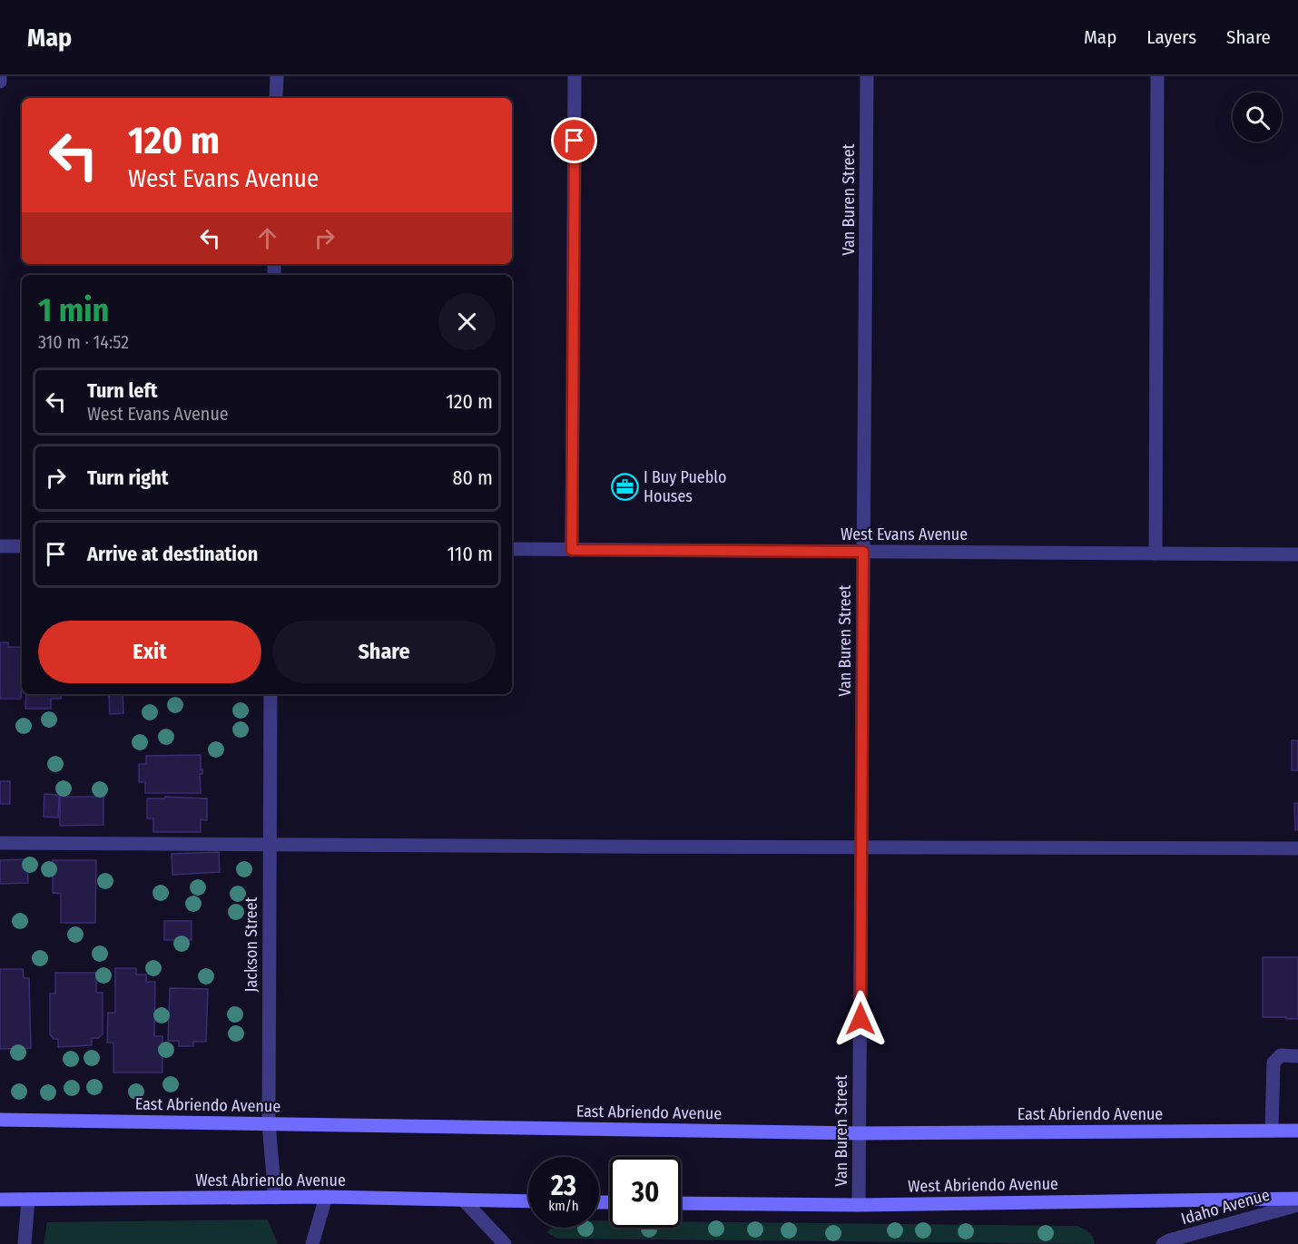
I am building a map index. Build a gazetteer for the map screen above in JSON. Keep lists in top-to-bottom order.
{
  "streets": {
    "main road": ["East Abriendo Avenue", "West Abriendo Avenue"],
    "street": [
      "Van Buren Street",
      "West Evans Avenue",
      "Jackson Street",
      "Idaho Avenue"
    ]
  },
  "crossings": [
    ["Van Buren Street", "West Evans Avenue"],
    ["Van Buren Street", "East Abriendo Avenue"],
    ["Van Buren Street", "West Abriendo Avenue"],
    ["Jackson Street", "East Abriendo Avenue"],
    ["Jackson Street", "West Abriendo Avenue"]
  ],
  "places": {
    "office": ["I Buy Pueblo Houses"]
  },
  "page": {
    "header": "Map",
    "nav": ["Map", "Layers", "Share"],
    "turn": ["120 m", "West Evans Avenue"],
    "heading": ["1 min", "310 m · 14:52"],
    "list": [
      {
        "name": "Turn left",
        "note": "West Evans Avenue",
        "value": "120 m"
      },
      {
        "name": "Turn right",
        "value": "80 m"
      },
      {
        "name": "Arrive at destination",
        "value": "110 m"
      }
    ],
    "buttons": ["Exit", "Share"],
    "speed": "23 km/h",
    "limit": "30"
  }
}
